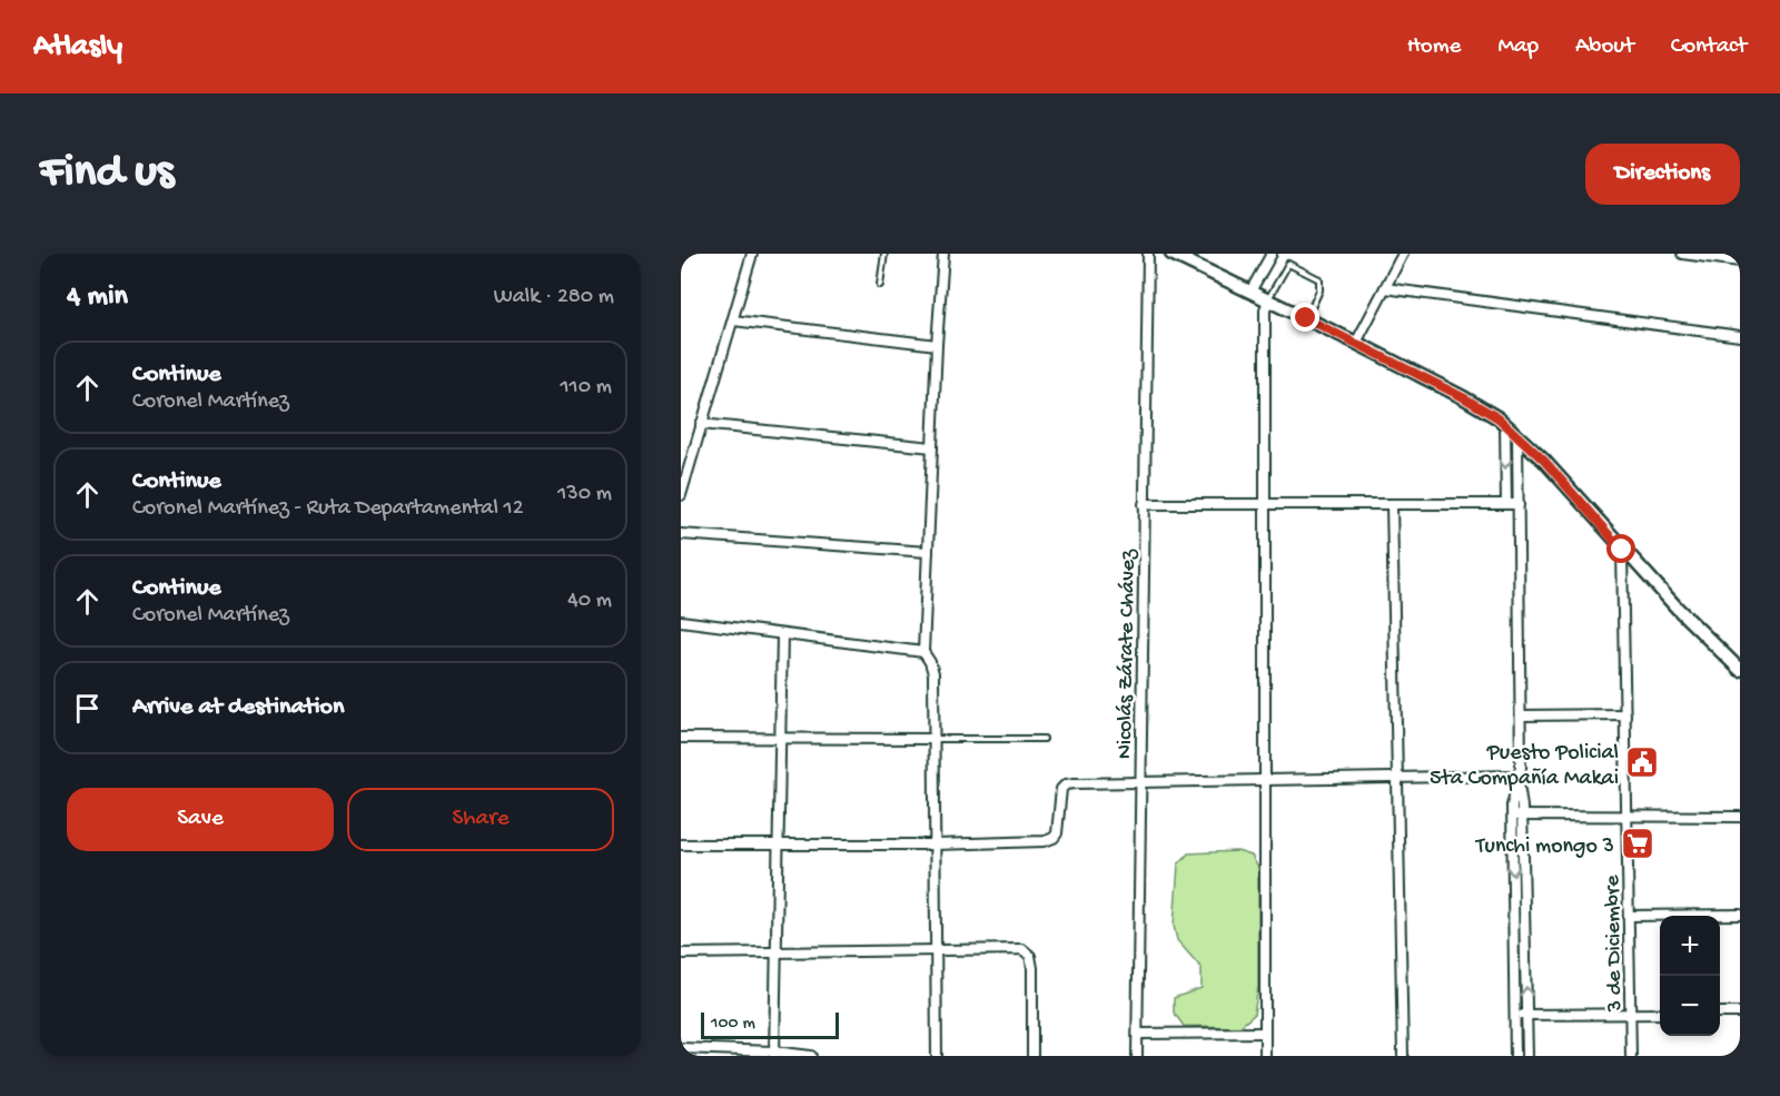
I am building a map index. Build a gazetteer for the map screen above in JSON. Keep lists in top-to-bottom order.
{
  "streets": {
    "street": ["Nicolás Zárate Chávez", "3 de Diciembre"]
  },
  "places": {
    "public building": ["Puesto Policial 5ta Compañía Makai"],
    "supermarket": ["Tunchi mongo 3"]
  },
  "scale_bar": "100 m",
  "page": {
    "header": "Atlasly",
    "nav": [
      "Home",
      "Map",
      "About",
      "Contact"
    ],
    "buttons": [
      "Directions",
      ["Save", "Share"]
    ],
    "title": "Find us",
    "heading": ["4 min", "Walk · 280 m"],
    "list": [
      ["Continue", "Coronel Martínez", "110 m"],
      ["Continue", "Coronel Martínez - Ruta Departamental 12", "130 m"],
      ["Continue", "Coronel Martínez", "40 m"],
      "Arrive at destination"
    ],
    "map_buttons": ["+", "−"],
    "scale": "100 m"
  }
}
